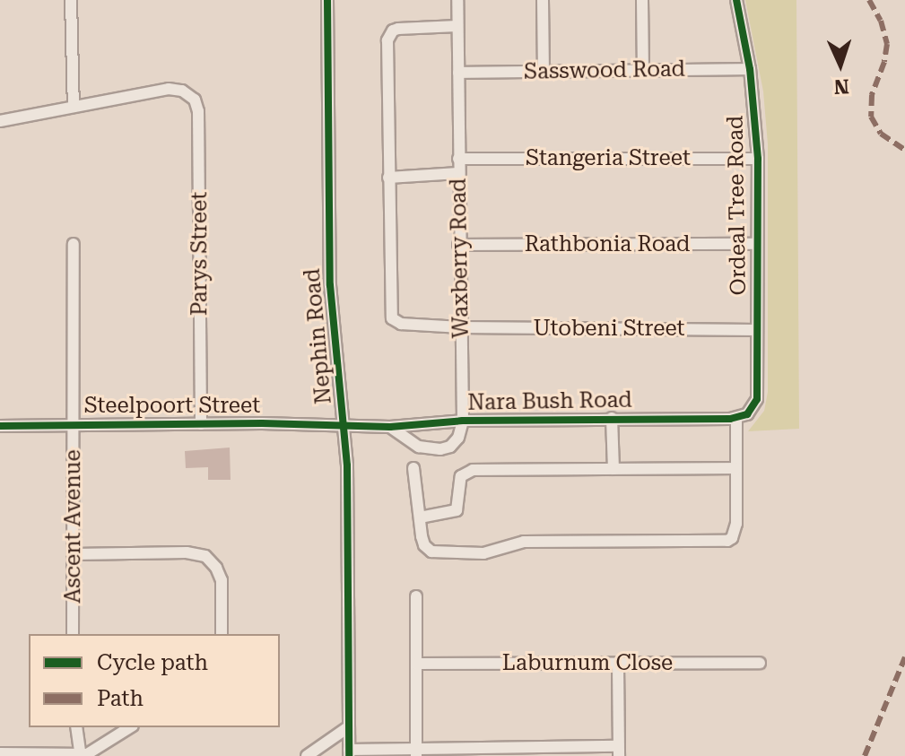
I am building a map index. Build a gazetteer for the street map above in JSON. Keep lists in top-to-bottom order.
{
  "streets": {
    "street": [
      "Sasswood Road",
      "Stangeria Street",
      "Ordeal Tree Road",
      "Rathbonia Road",
      "Parys Street",
      "Waxberry Road",
      "Utobeni Street",
      "Nephin Road",
      "Nara Bush Road",
      "Steelpoort Street",
      "Ascent Avenue",
      "Laburnum Close"
    ]
  },
  "crossings": [
    ["Sasswood Road", "Ordeal Tree Road"],
    ["Sasswood Road", "Waxberry Road"],
    ["Stangeria Street", "Ordeal Tree Road"],
    ["Stangeria Street", "Waxberry Road"],
    ["Ordeal Tree Road", "Rathbonia Road"],
    ["Ordeal Tree Road", "Utobeni Street"],
    ["Ordeal Tree Road", "Nara Bush Road"],
    ["Rathbonia Road", "Waxberry Road"],
    ["Parys Street", "Steelpoort Street"],
    ["Waxberry Road", "Utobeni Street"],
    ["Waxberry Road", "Nara Bush Road"],
    ["Nephin Road", "Nara Bush Road"],
    ["Nephin Road", "Steelpoort Street"],
    ["Nara Bush Road", "Steelpoort Street"],
    ["Steelpoort Street", "Ascent Avenue"]
  ],
  "legend": ["Cycle path", "Path"],
  "north": "bottom"
}
